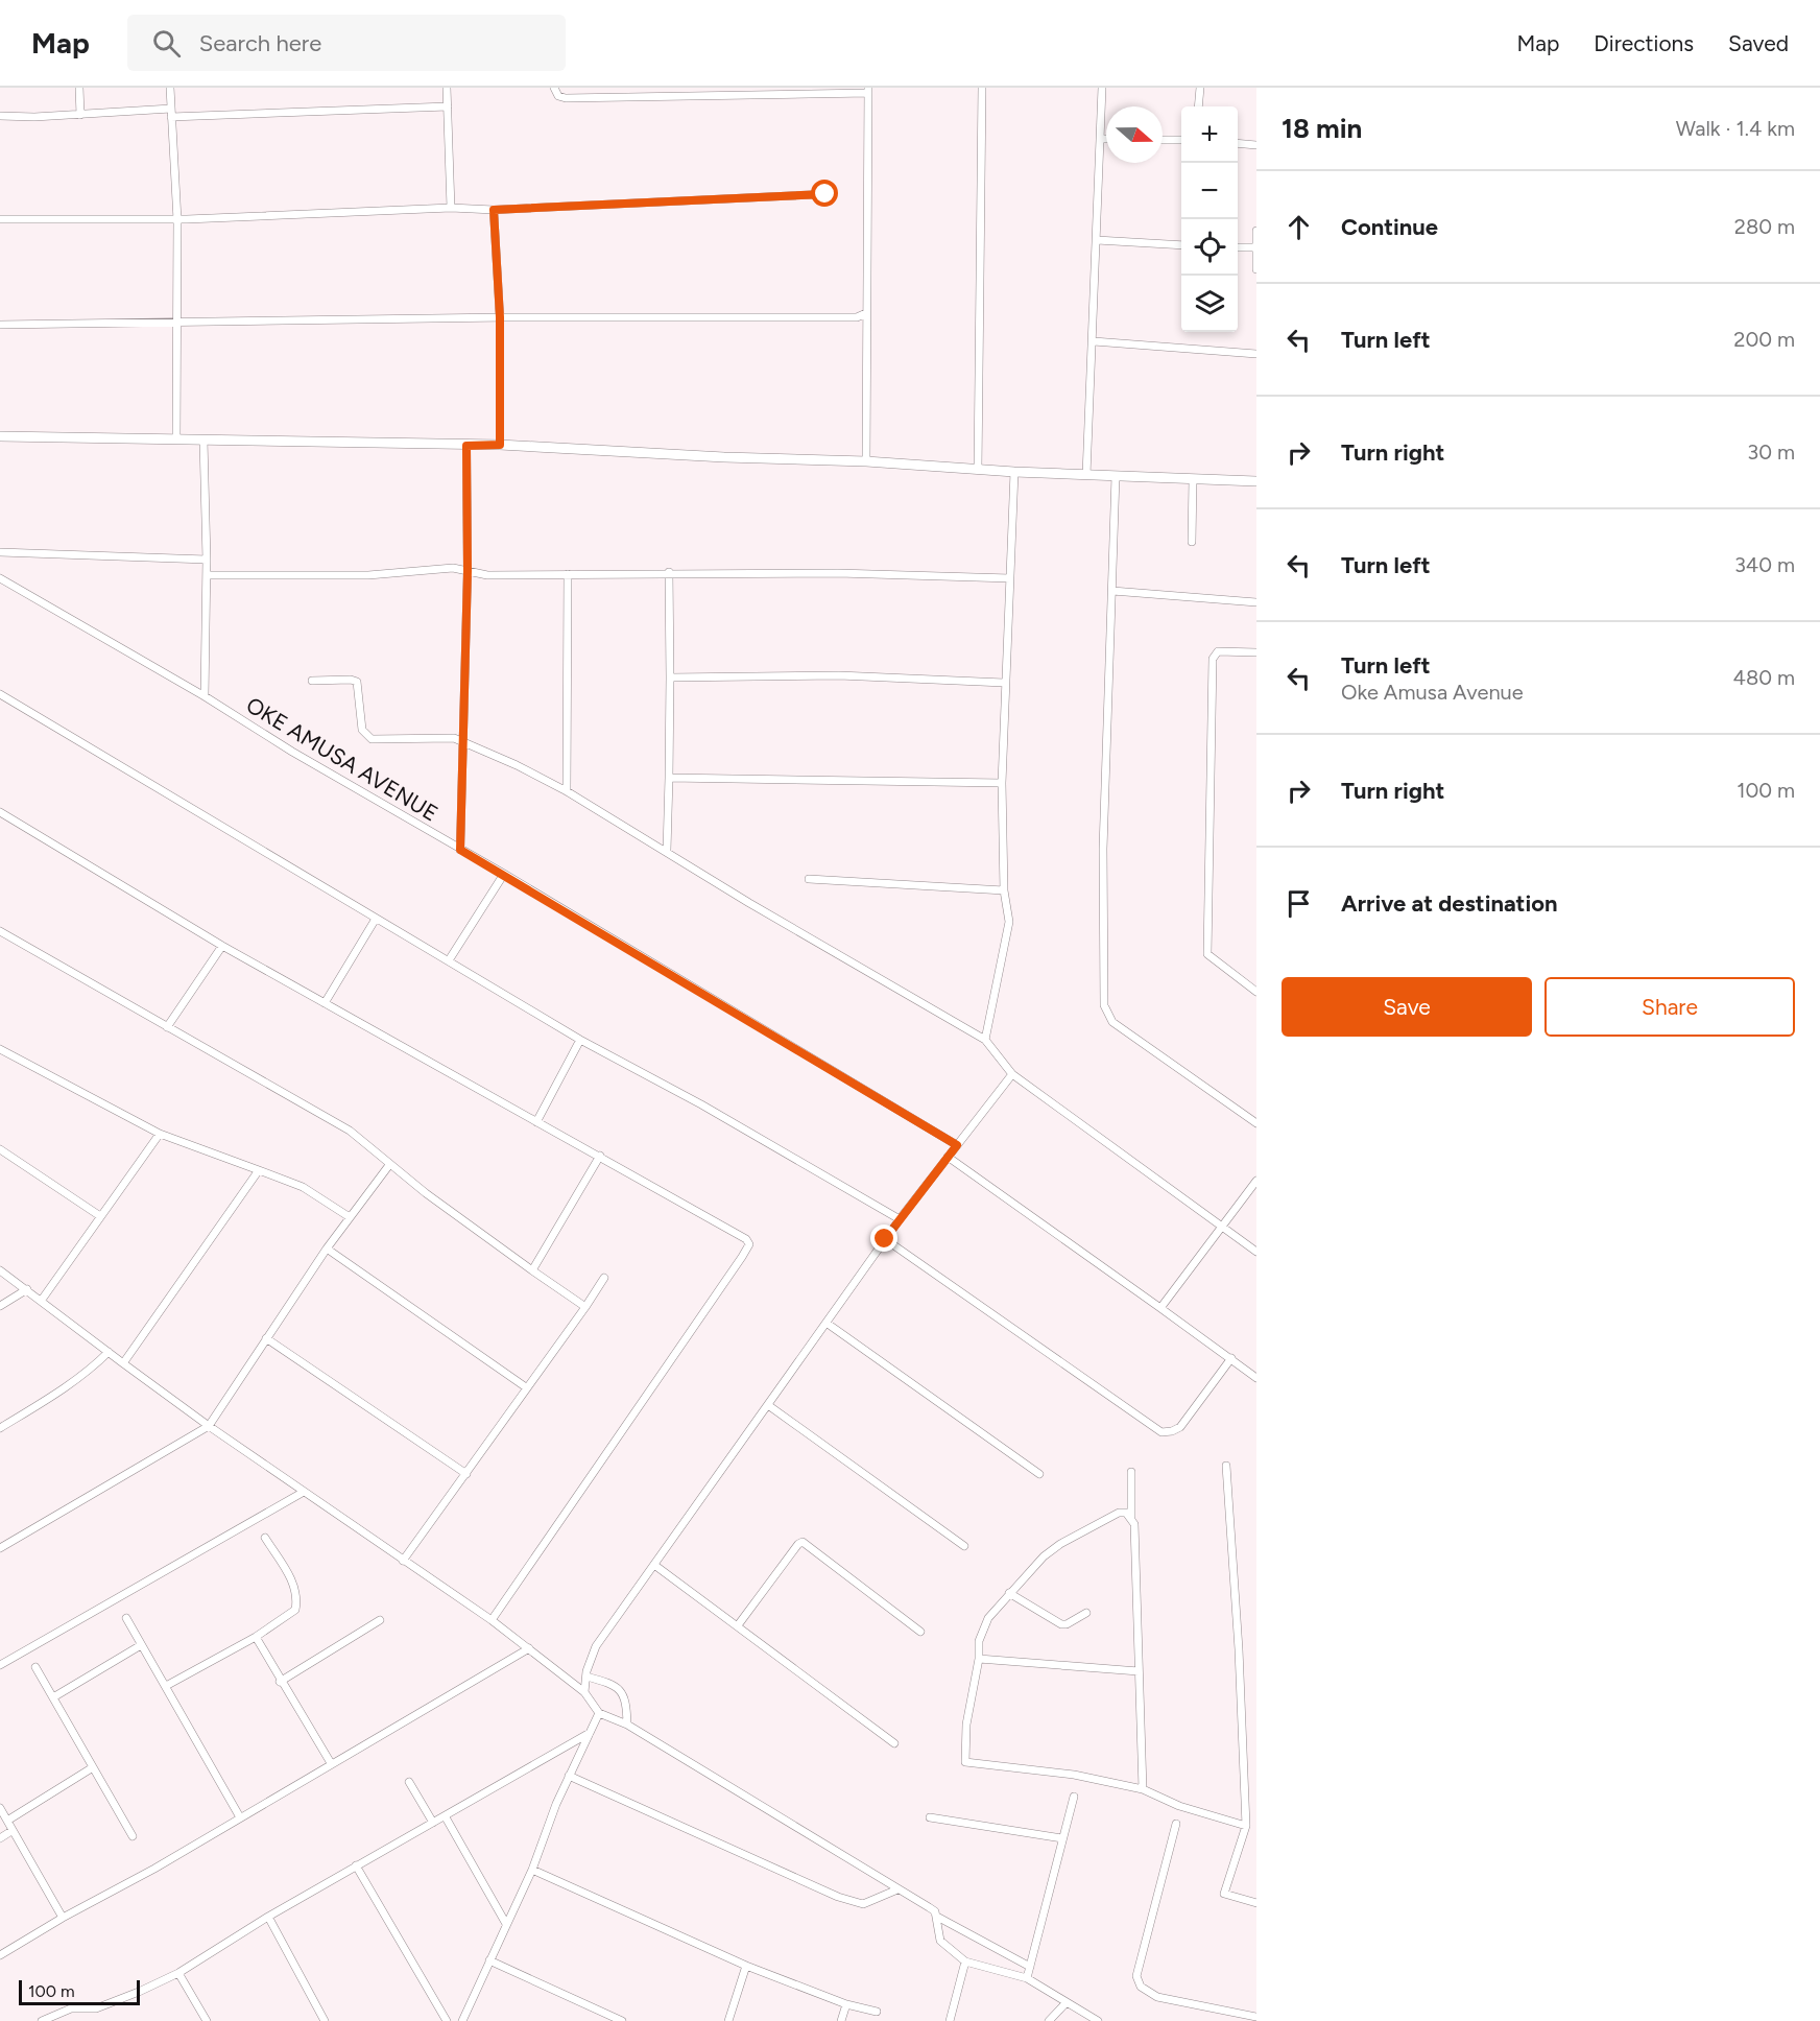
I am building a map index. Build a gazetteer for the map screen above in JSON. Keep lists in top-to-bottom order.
{
  "streets": {
    "street": ["OKE AMUSA AVENUE"]
  },
  "scale_bar": "100 m",
  "north": "right",
  "page": {
    "header": "Map",
    "search": "Search here",
    "nav": ["Map", "Directions", "Saved"],
    "heading": ["18 min", "Walk · 1.4 km"],
    "map_buttons": ["+", "−"],
    "list": [
      ["Continue", "280 m"],
      ["Turn left", "200 m"],
      ["Turn right", "30 m"],
      ["Turn left", "340 m"],
      ["Turn left", "Oke Amusa Avenue", "480 m"],
      ["Turn right", "100 m"],
      "Arrive at destination"
    ],
    "buttons": ["Save", "Share"],
    "scale": "100 m"
  }
}
